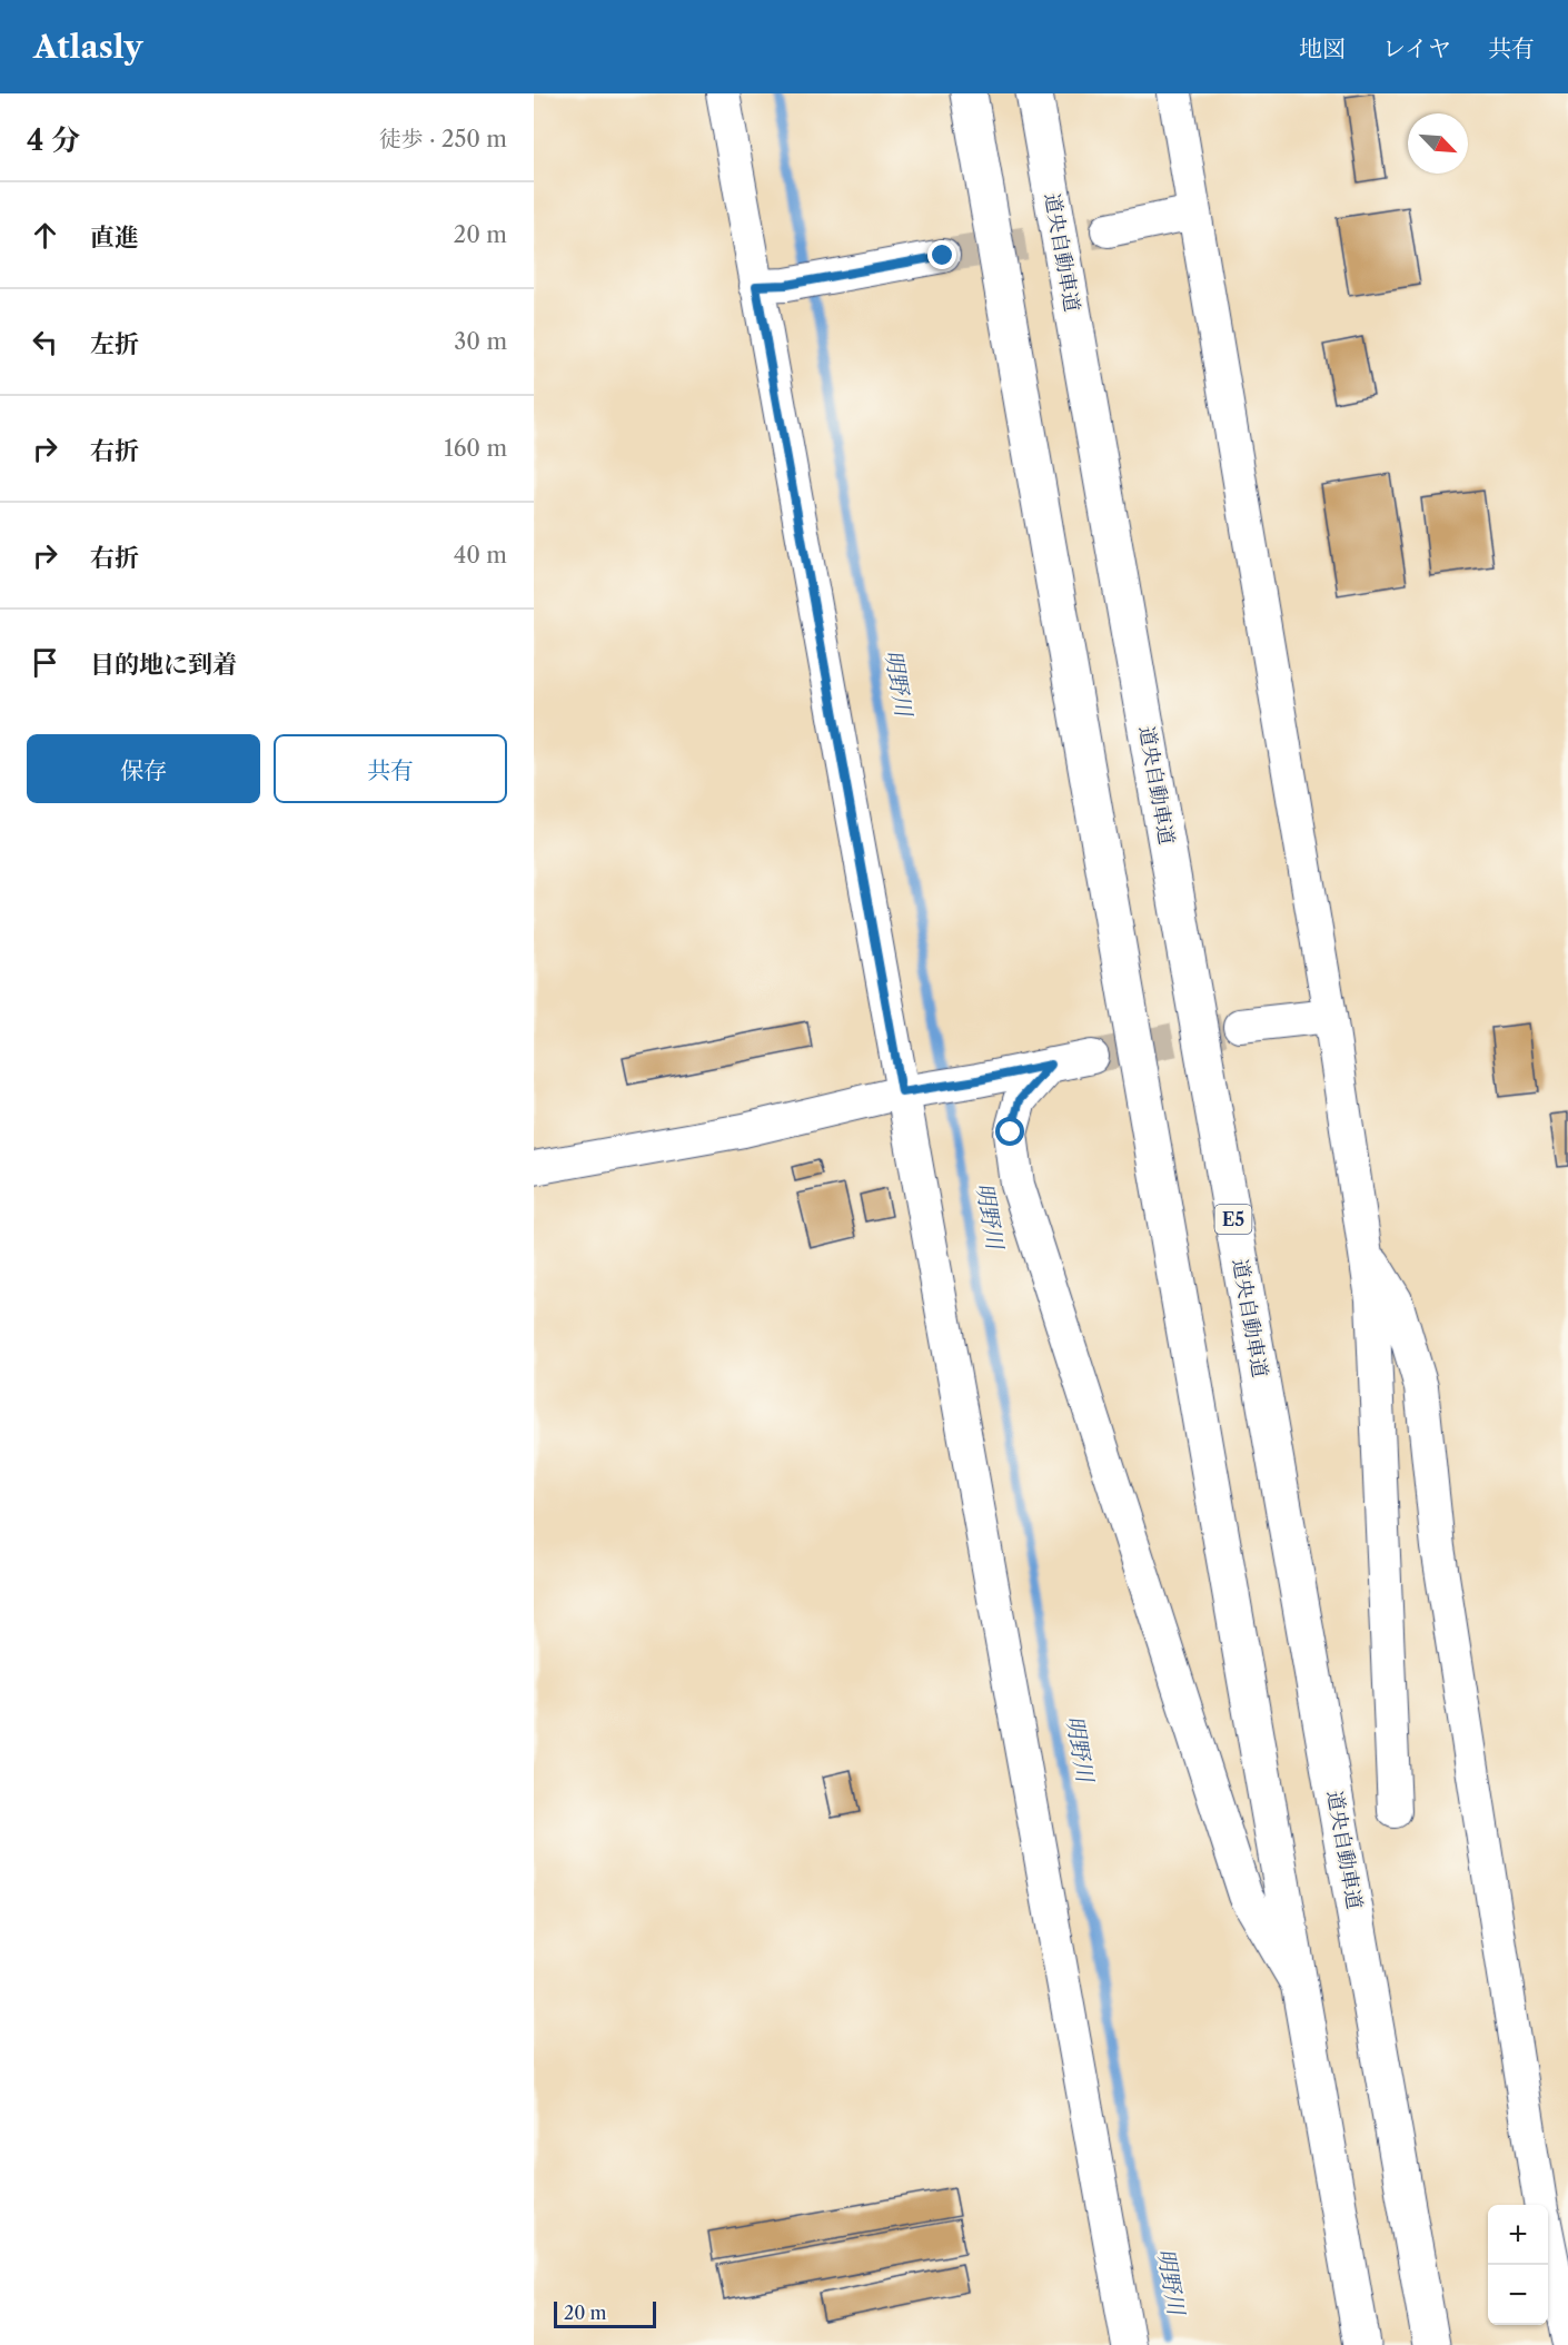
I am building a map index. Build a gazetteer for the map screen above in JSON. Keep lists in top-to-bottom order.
{
  "streets": {
    "highway": ["道央自動車道", "E5"]
  },
  "water": ["明野川"],
  "scale_bar": "20 m",
  "north": "bottom right",
  "page": {
    "header": "Atlasly",
    "nav": ["地図", "レイヤ", "共有"],
    "heading": ["4 分", "徒歩 · 250 m"],
    "list": [
      ["直進", "20 m"],
      ["左折", "30 m"],
      ["右折", "160 m"],
      ["右折", "40 m"],
      "目的地に到着"
    ],
    "buttons": ["保存", "共有"],
    "map_buttons": ["+", "−"],
    "scale": "20 m"
  }
}
